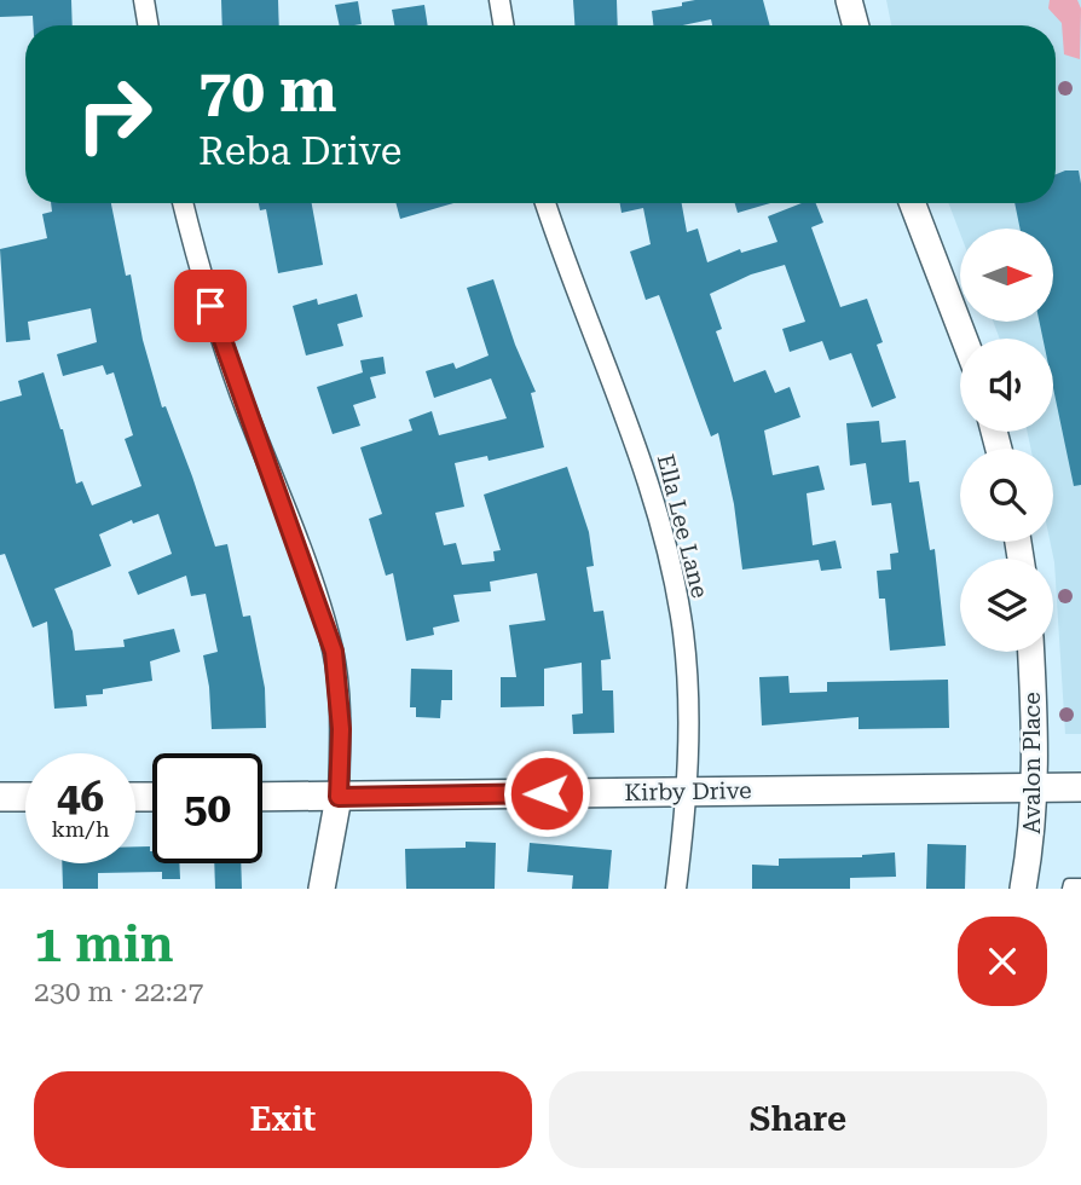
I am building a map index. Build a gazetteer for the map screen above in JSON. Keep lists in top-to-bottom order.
{
  "streets": {
    "main road": ["Kirby Drive"],
    "street": ["Ella Lee Lane", "Avalon Place"]
  },
  "crossings": [
    ["Ella Lee Lane", "Kirby Drive"],
    ["Avalon Place", "Kirby Drive"]
  ],
  "north": "right",
  "page": {
    "turn": ["70 m", "Reba Drive"],
    "speed": "46 km/h",
    "limit": "50",
    "heading": ["1 min", "230 m · 22:27"],
    "buttons": ["Exit", "Share"]
  }
}
